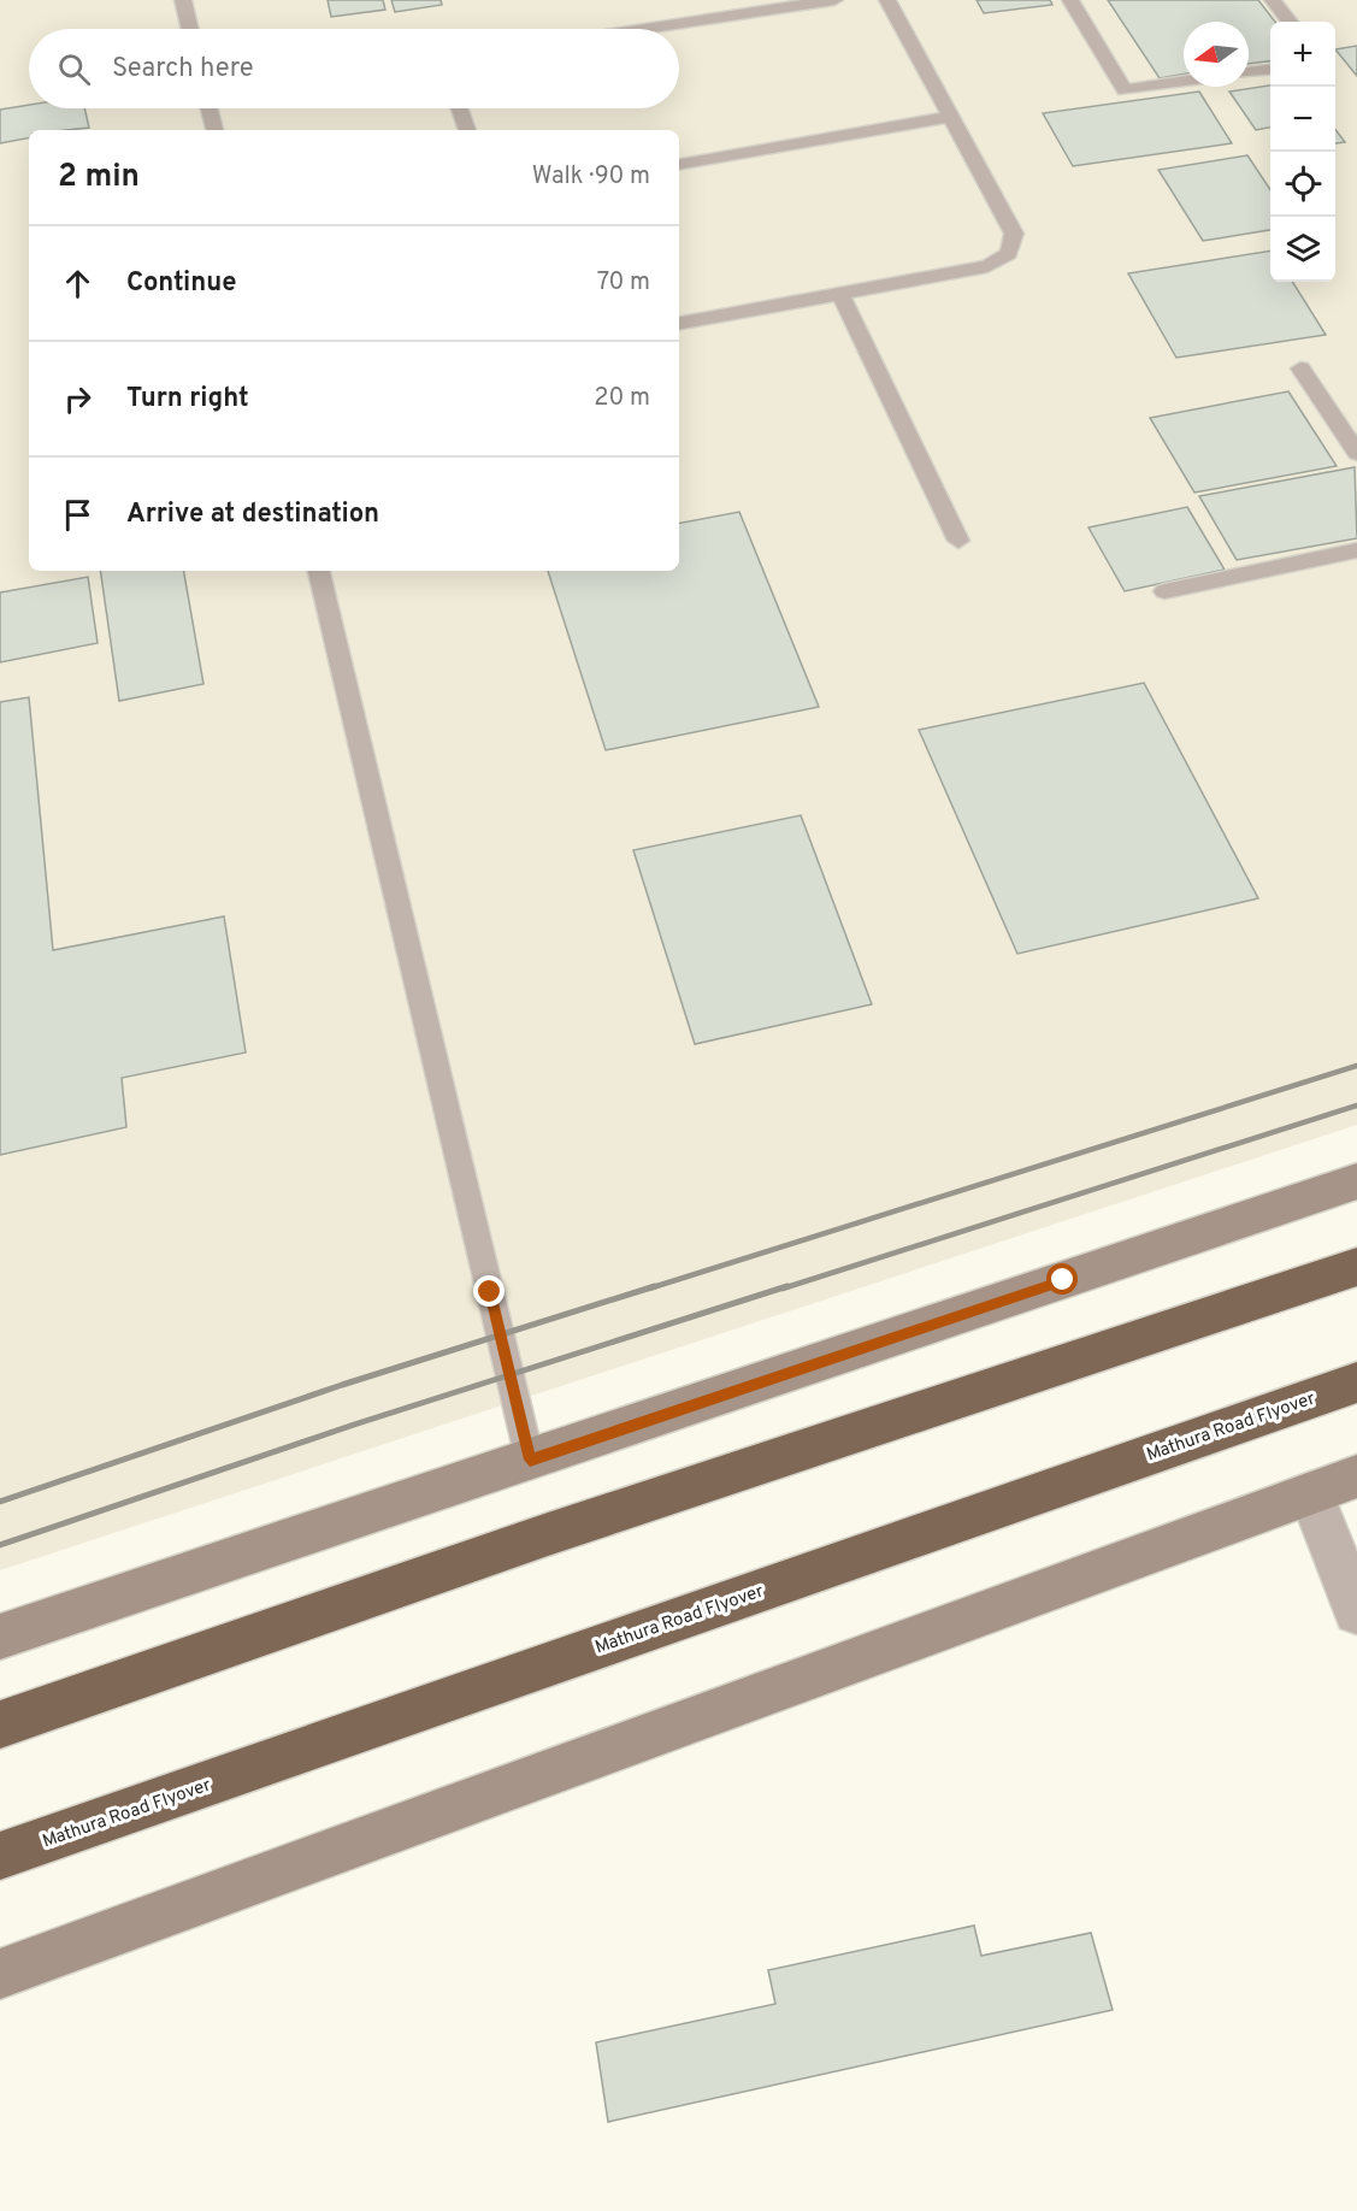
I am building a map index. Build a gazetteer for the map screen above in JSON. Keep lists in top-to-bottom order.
{
  "streets": {
    "highway": ["Mathura Road Flyover"]
  },
  "north": "left",
  "page": {
    "map_buttons": ["+", "−"],
    "search": "Search here",
    "heading": ["2 min", "Walk · 90 m"],
    "list": [
      ["Continue", "70 m"],
      ["Turn right", "20 m"],
      "Arrive at destination"
    ]
  }
}
